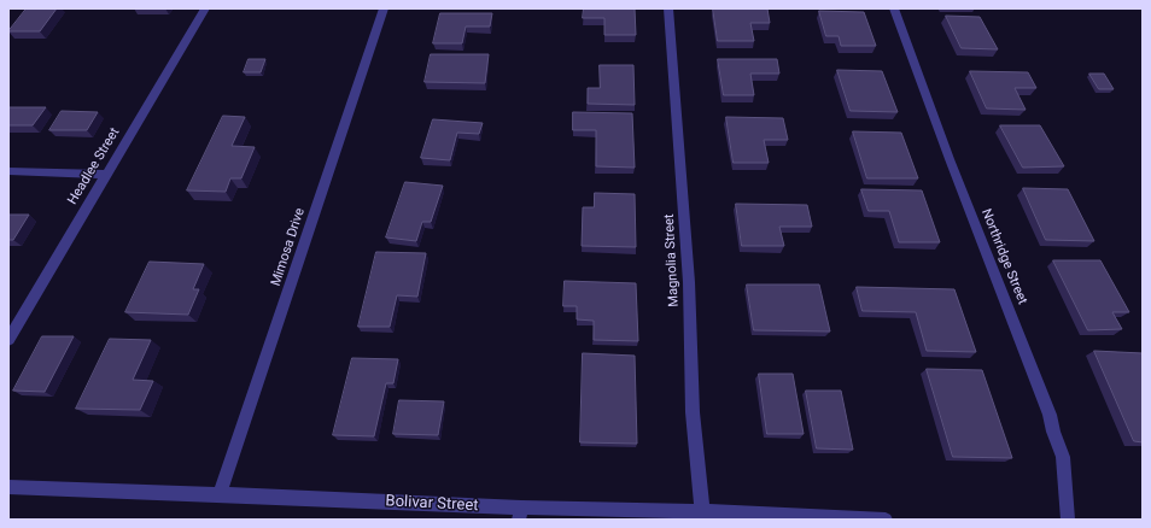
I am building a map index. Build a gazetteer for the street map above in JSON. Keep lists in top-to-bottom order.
{
  "streets": {
    "street": [
      "Headlee Street",
      "Mimosa Drive",
      "Northridge Street",
      "Magnolia Street",
      "Bolivar Street"
    ]
  },
  "crossings": [
    ["Mimosa Drive", "Bolivar Street"],
    ["Magnolia Street", "Bolivar Street"]
  ]
}
